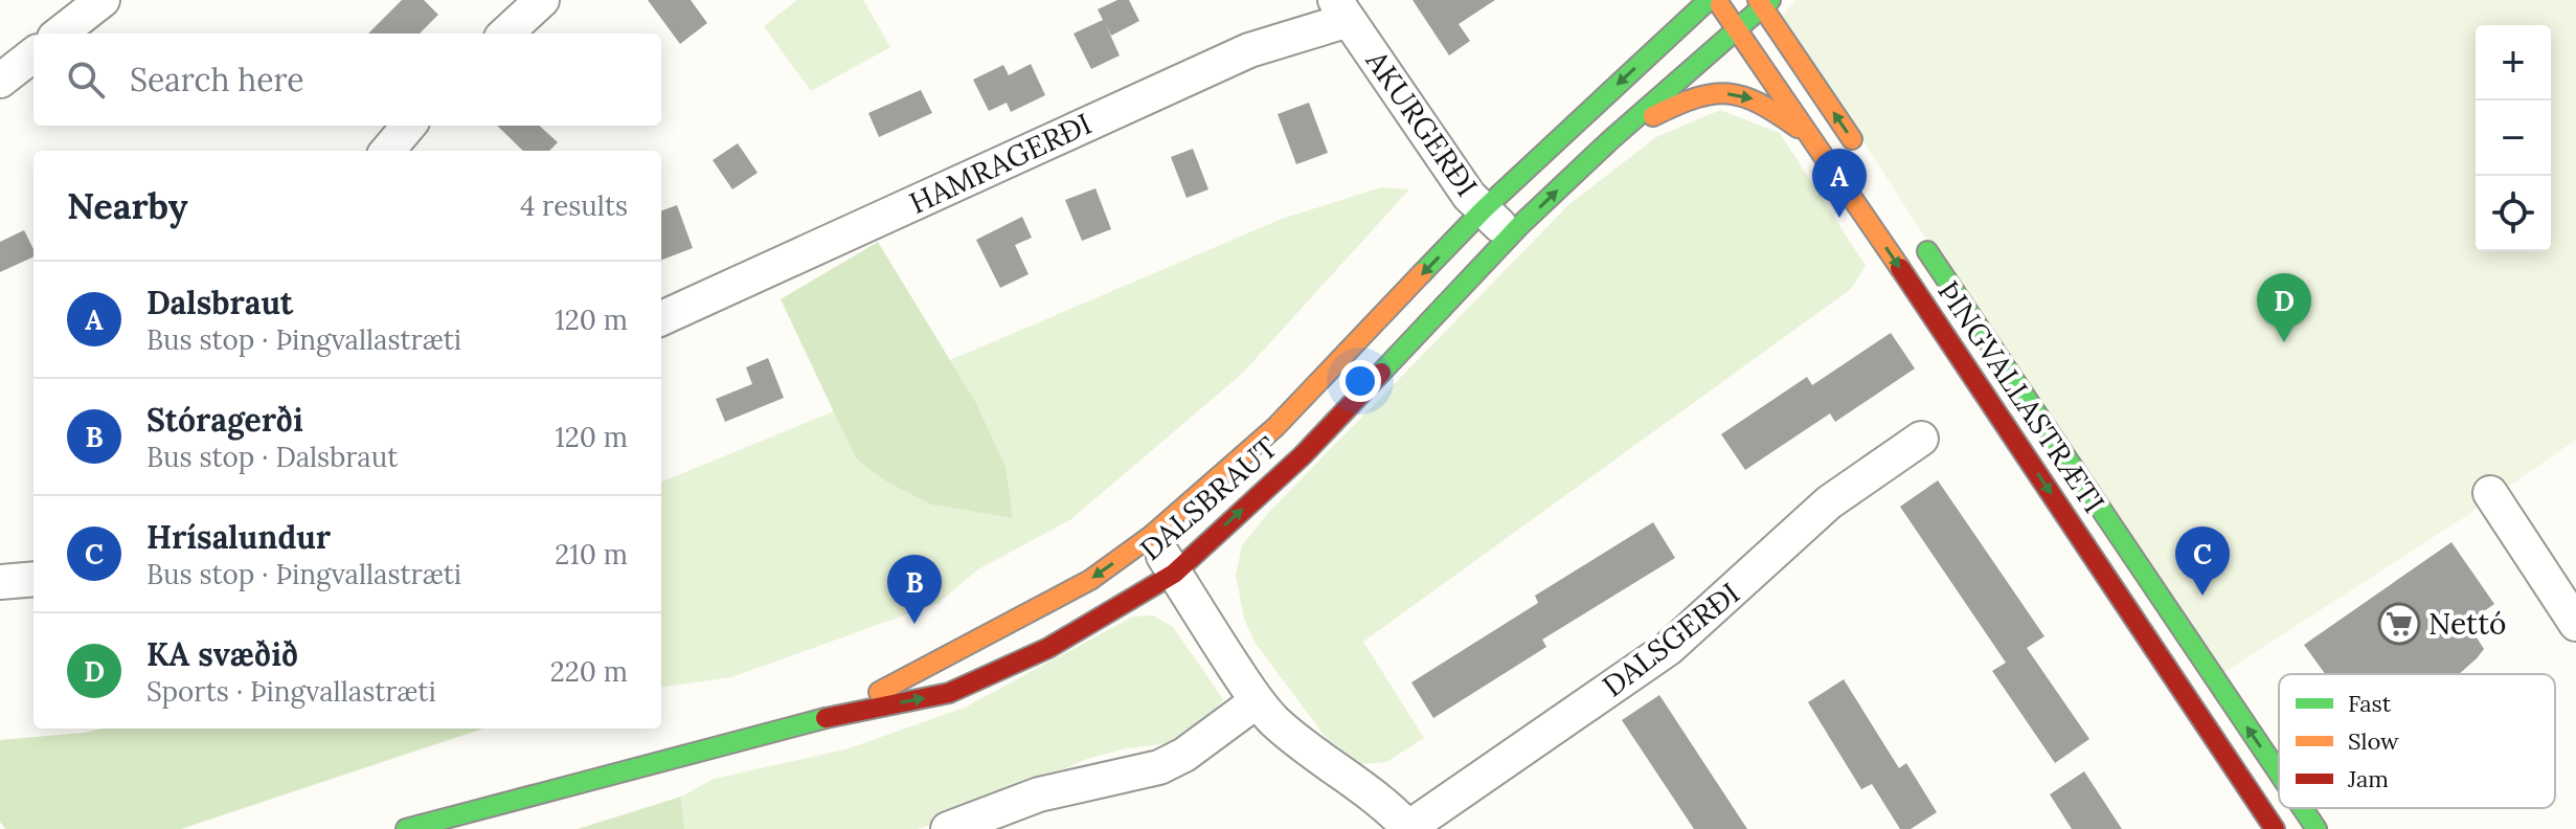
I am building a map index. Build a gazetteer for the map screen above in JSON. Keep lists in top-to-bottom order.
{
  "streets": {
    "street": [
      "AKURGERÐI",
      "HAMRAGERÐI",
      "ÞINGVALLASTRÆTI",
      "DALSBRAUT",
      "DALSGERÐI"
    ]
  },
  "crossings": [
    ["AKURGERÐI", "HAMRAGERÐI"],
    ["AKURGERÐI", "DALSBRAUT"],
    ["ÞINGVALLASTRÆTI", "DALSBRAUT"]
  ],
  "places": {
    "supermarket": ["Nettó"]
  },
  "legend": ["Fast", "Slow", "Jam"],
  "page": {
    "map_buttons": ["+", "−"],
    "search": "Search here",
    "pins": [
      "A",
      "D",
      "C",
      "B"
    ],
    "heading": ["Nearby", "4 results"],
    "list": [
      {
        "mark": "A",
        "name": "Dalsbraut",
        "note": "Bus stop · Þingvallastræti",
        "value": "120 m"
      },
      {
        "mark": "B",
        "name": "Stóragerði",
        "note": "Bus stop · Dalsbraut",
        "value": "120 m"
      },
      {
        "mark": "C",
        "name": "Hrísalundur",
        "note": "Bus stop · Þingvallastræti",
        "value": "210 m"
      },
      {
        "mark": "D",
        "name": "KA svæðið",
        "note": "Sports · Þingvallastræti",
        "value": "220 m"
      }
    ]
  }
}
